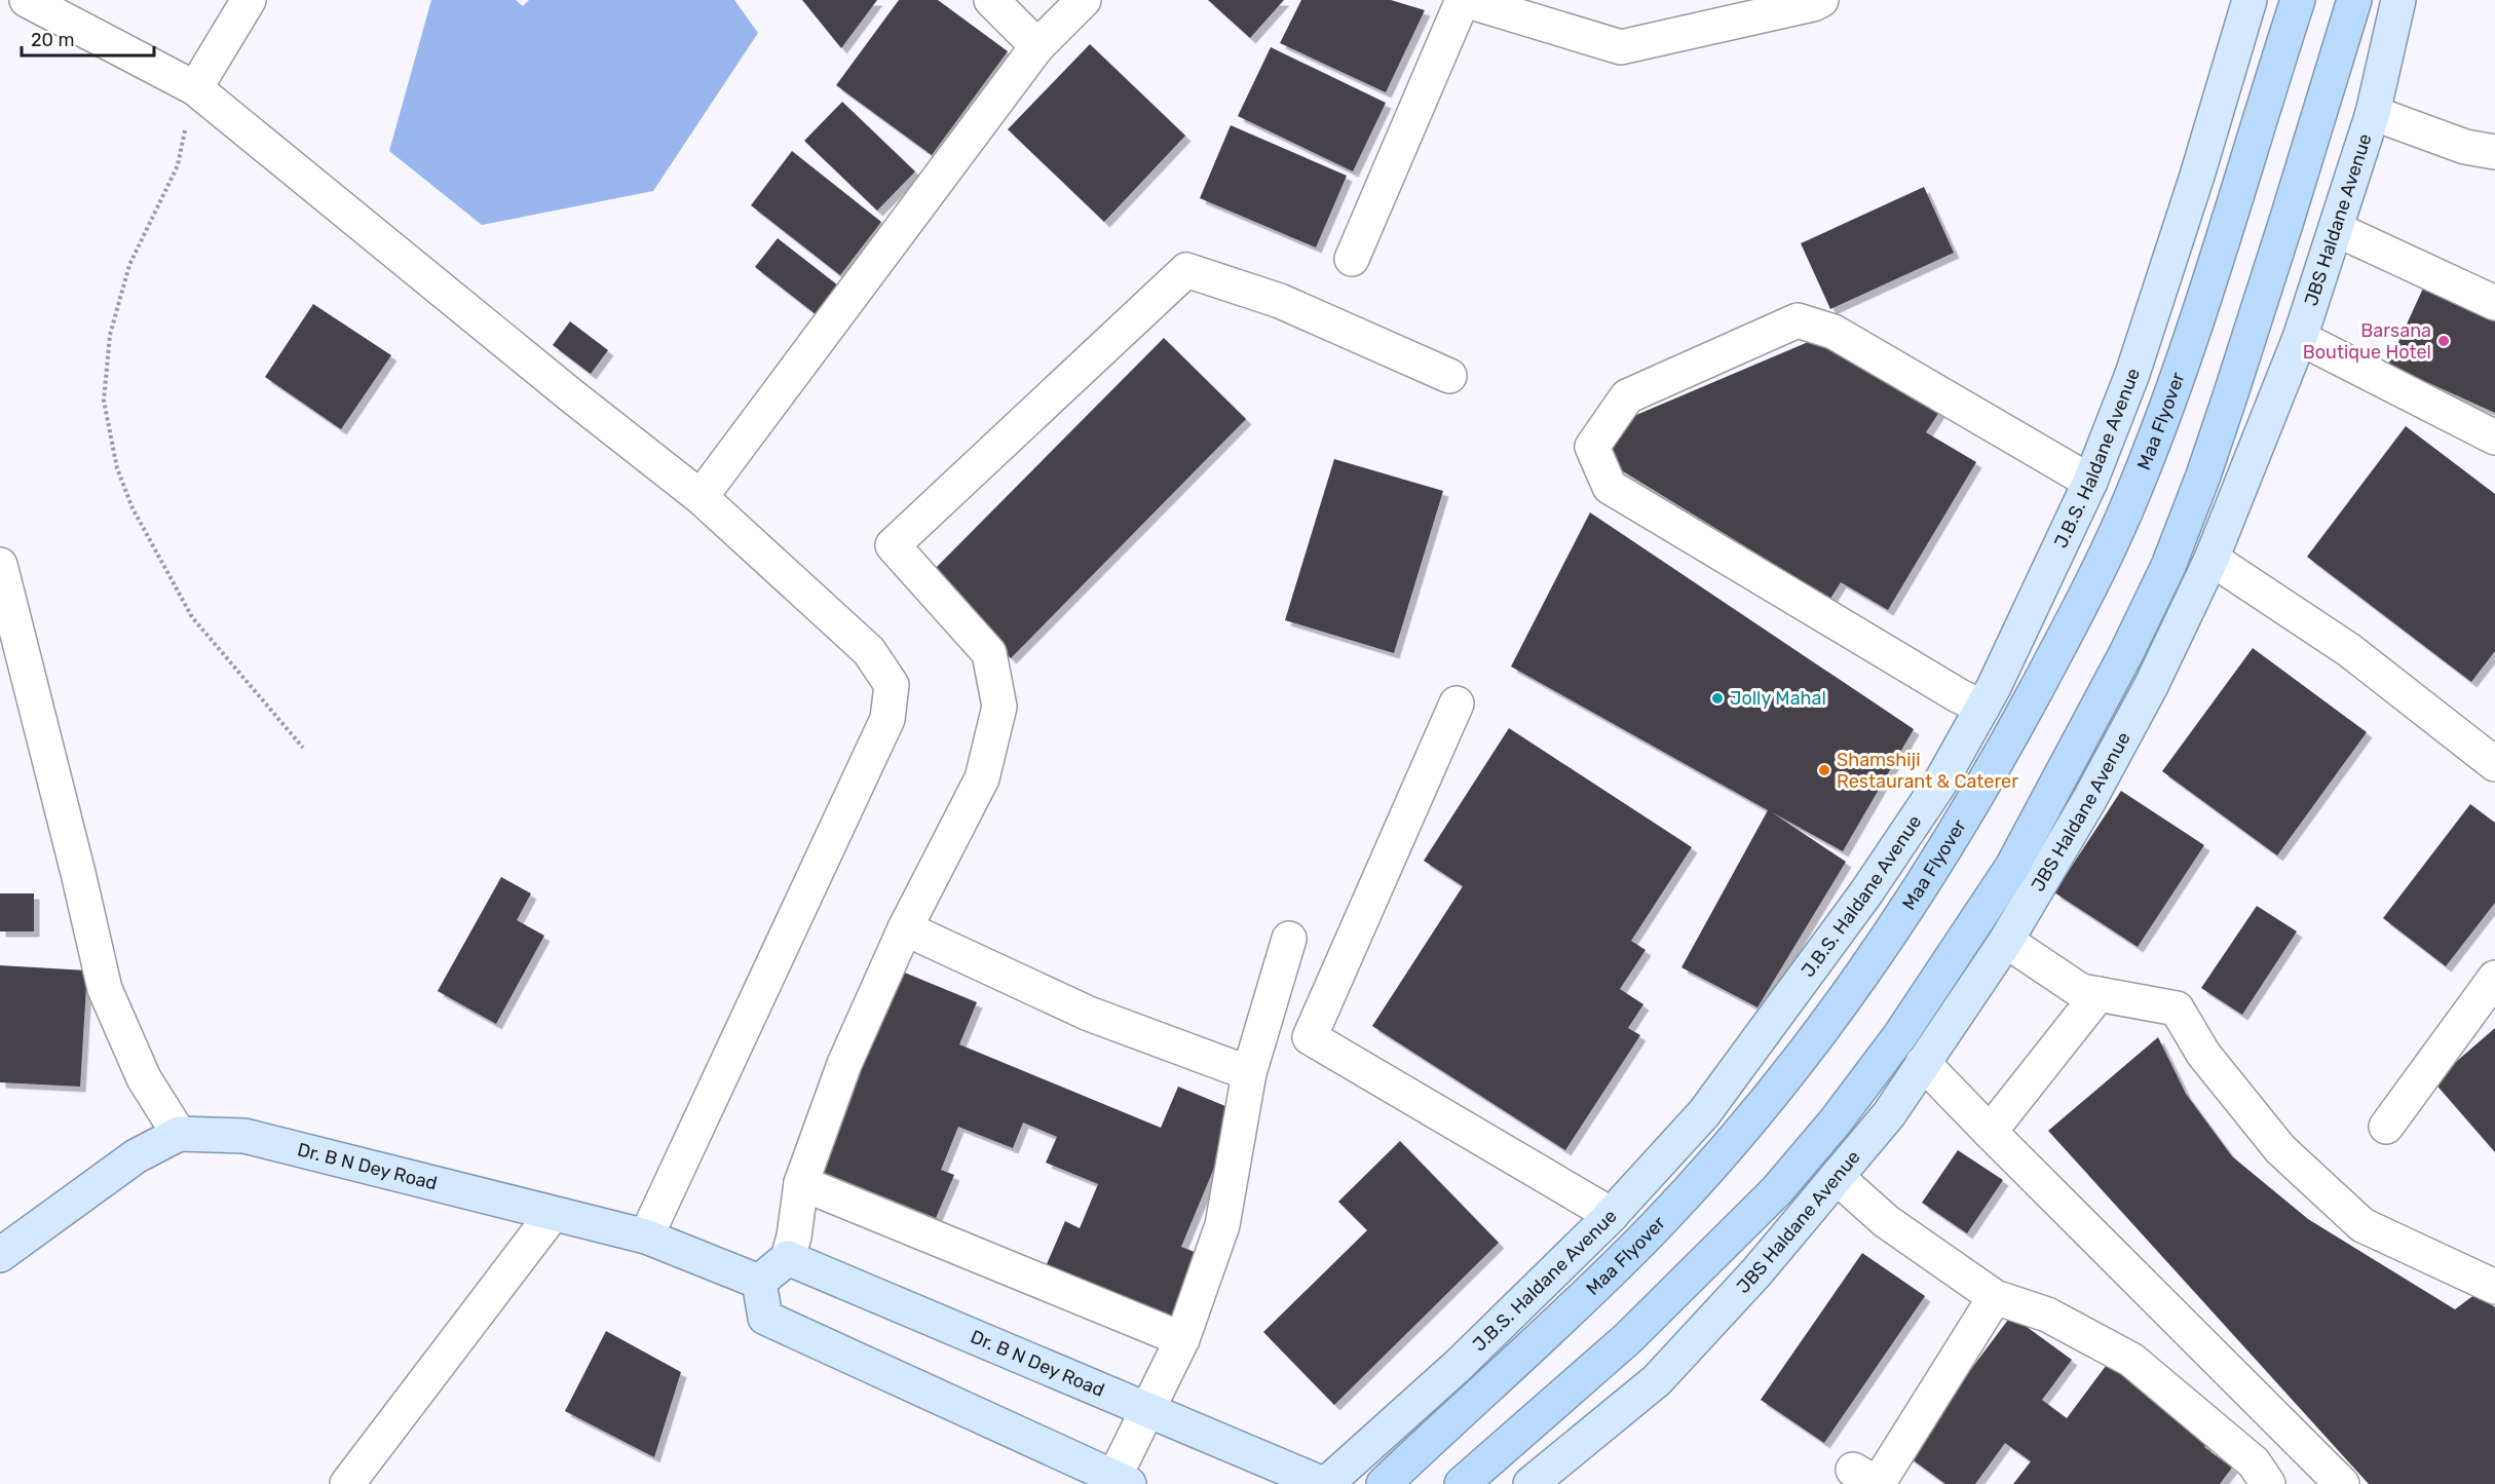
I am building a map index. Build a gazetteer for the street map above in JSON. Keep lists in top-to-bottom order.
{
  "streets": {
    "highway": ["Maa Flyover"],
    "main road": ["JBS Haldane Avenue", "J.B.S. Haldane Avenue", "Dr. B N Dey Road"]
  },
  "crossings": [
    ["J.B.S. Haldane Avenue", "Dr. B N Dey Road"]
  ],
  "places": ["Barsana Boutique Hotel", "Jolly Mahal", "Shamshiji Restaurant & Caterer"],
  "scale_bar": "20 m"
}
